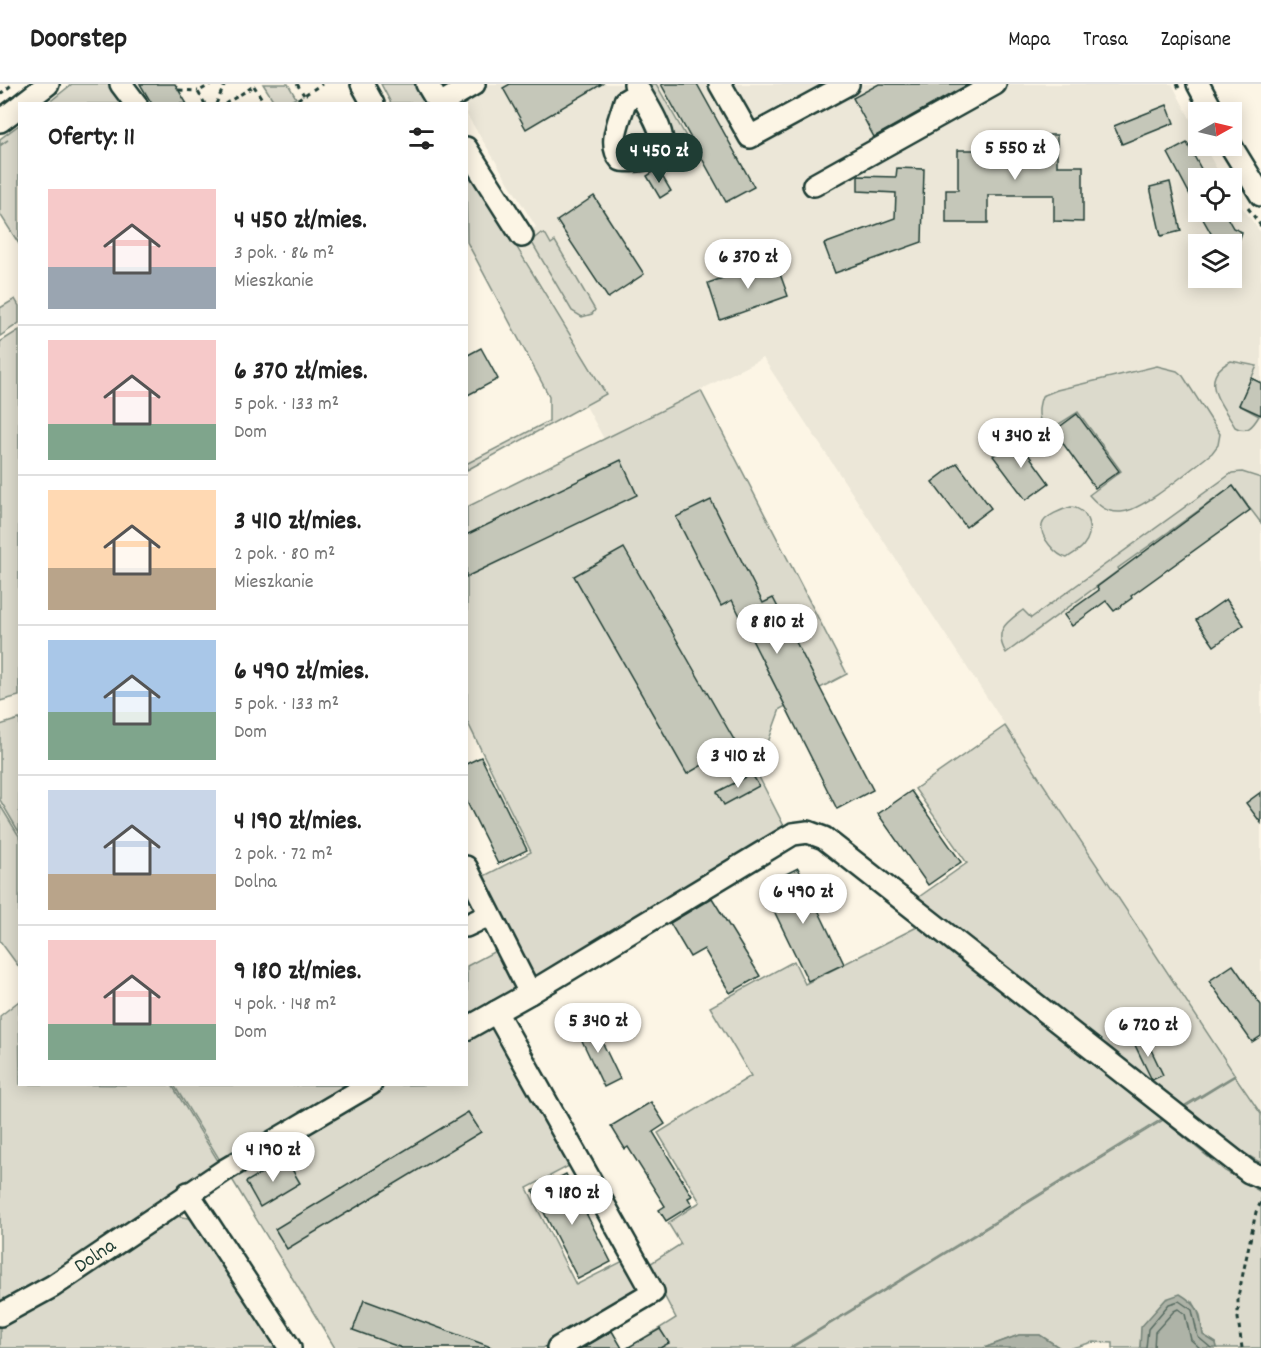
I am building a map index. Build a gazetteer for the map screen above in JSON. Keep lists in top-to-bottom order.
{
  "streets": {
    "street": ["Dolna"]
  },
  "north": "right",
  "page": {
    "header": "Doorstep",
    "nav": ["Mapa", "Trasa", "Zapisane"],
    "heading": "Oferty: 11",
    "price": [
      "5 550 zł",
      "4 450 zł",
      "6 370 zł",
      "4 340 zł",
      "8 810 zł",
      "3 410 zł",
      "6 490 zł",
      "5 340 zł",
      "6 720 zł",
      "4 190 zł",
      "9 180 zł"
    ],
    "list": [
      {
        "name": "4 450 zł/mies.",
        "note": "3 pok. · 86 m² · Mieszkanie"
      },
      {
        "name": "6 370 zł/mies.",
        "note": "5 pok. · 133 m² · Dom"
      },
      {
        "name": "3 410 zł/mies.",
        "note": "2 pok. · 80 m² · Mieszkanie"
      },
      {
        "name": "6 490 zł/mies.",
        "note": "5 pok. · 133 m² · Dom"
      },
      {
        "name": "4 190 zł/mies.",
        "note": "2 pok. · 72 m² · Dolna"
      },
      {
        "name": "9 180 zł/mies.",
        "note": "4 pok. · 148 m² · Dom"
      }
    ]
  }
}
